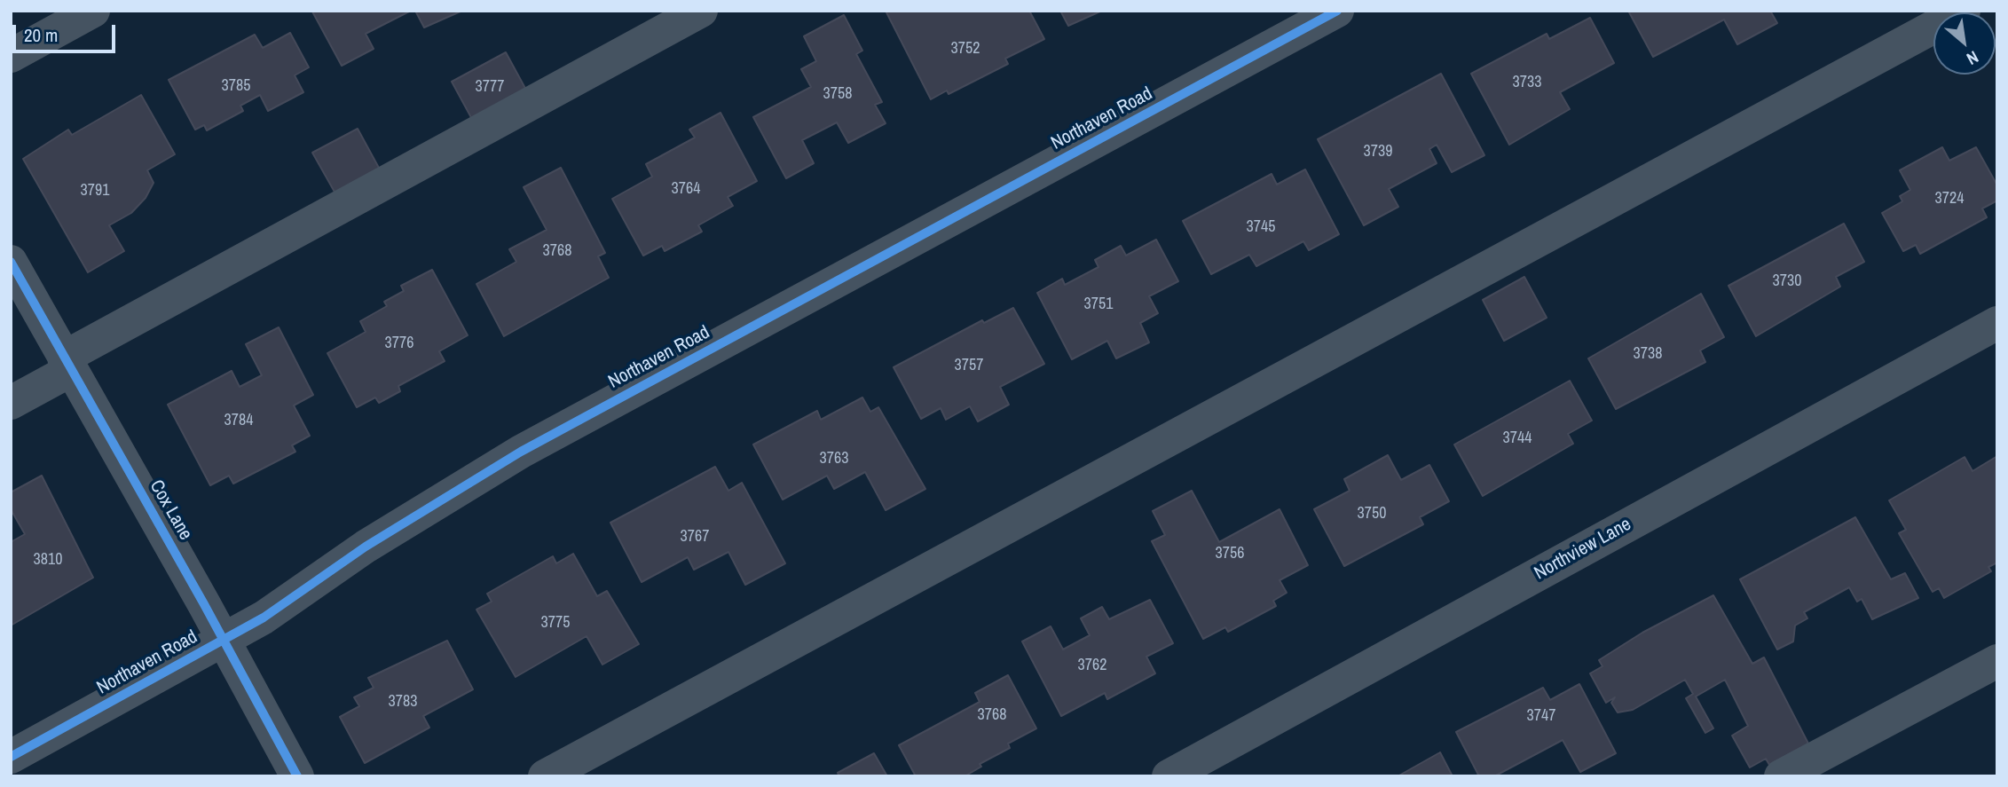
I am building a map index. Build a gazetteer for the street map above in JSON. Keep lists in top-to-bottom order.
{
  "streets": {
    "street": ["Northaven Road", "Cox Lane", "Northview Lane"]
  },
  "crossings": [
    ["Northaven Road", "Cox Lane"]
  ],
  "house_numbers": [
    "3752",
    "3733",
    "3785",
    "3777",
    "3758",
    "3739",
    "3764",
    "3791",
    "3724",
    "3745",
    "3768",
    "3730",
    "3751",
    "3776",
    "3738",
    "3757",
    "3784",
    "3744",
    "3763",
    "3750",
    "3767",
    "3756",
    "3810",
    "3775",
    "3762",
    "3783",
    "3768",
    "3747"
  ],
  "scale_bar": "20 m",
  "north": "bottom right"
}
